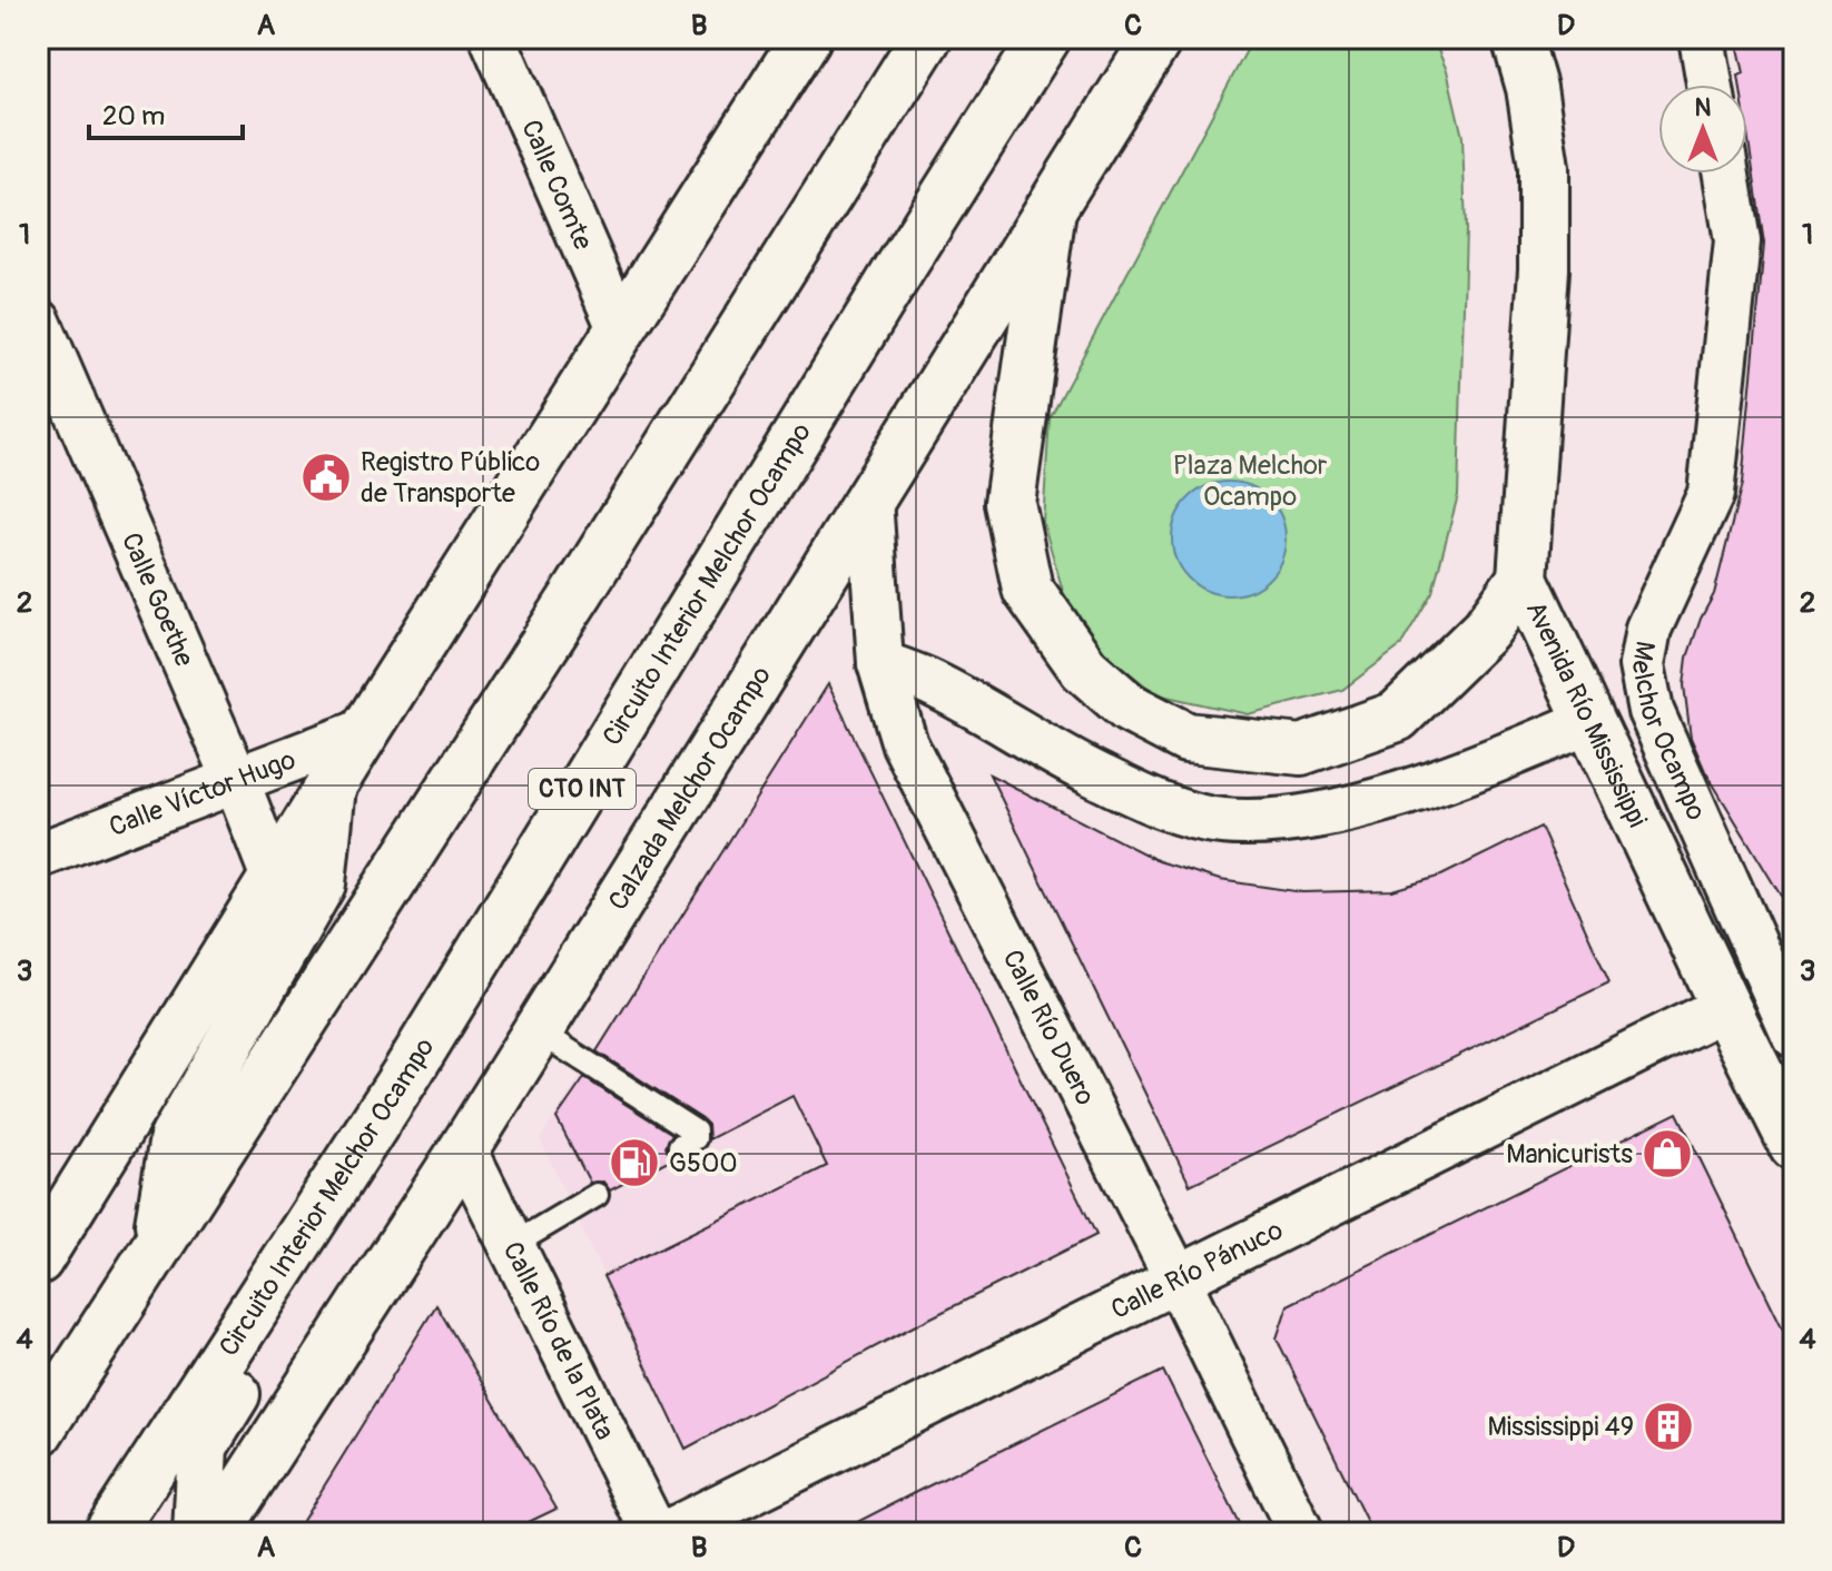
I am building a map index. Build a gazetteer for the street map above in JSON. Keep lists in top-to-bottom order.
{
  "streets": {
    "main road": [
      "Circuito Interior Melchor Ocampo",
      "Avenida Río Mississippi",
      "Calzada Melchor Ocampo",
      "CTO INT"
    ],
    "street": [
      "Calle Comte",
      "Calle Goethe",
      "Melchor Ocampo",
      "Calle Víctor Hugo",
      "Calle Río Duero",
      "Calle Río Pánuco",
      "Calle Río de la Plata"
    ]
  },
  "crossings": [
    ["Calle Goethe", "Calle Víctor Hugo"],
    ["Avenida Río Mississippi", "Calle Río Pánuco"],
    ["Calzada Melchor Ocampo", "Calle Río Duero"],
    ["Calzada Melchor Ocampo", "Calle Río de la Plata"],
    ["Calle Río Duero", "Calle Río Pánuco"]
  ],
  "parks": ["Plaza Melchor Ocampo"],
  "places": {
    "public building": ["Registro Público de Transporte"],
    "shop": ["Manicurists"],
    "fuel station": ["G500"],
    "building": ["Mississippi 49"]
  },
  "scale_bar": "20 m",
  "north": "top",
  "grid": {
    "columns": [
      "A",
      "B",
      "C",
      "D"
    ],
    "rows": [
      "1",
      "2",
      "3",
      "4"
    ]
  }
}
